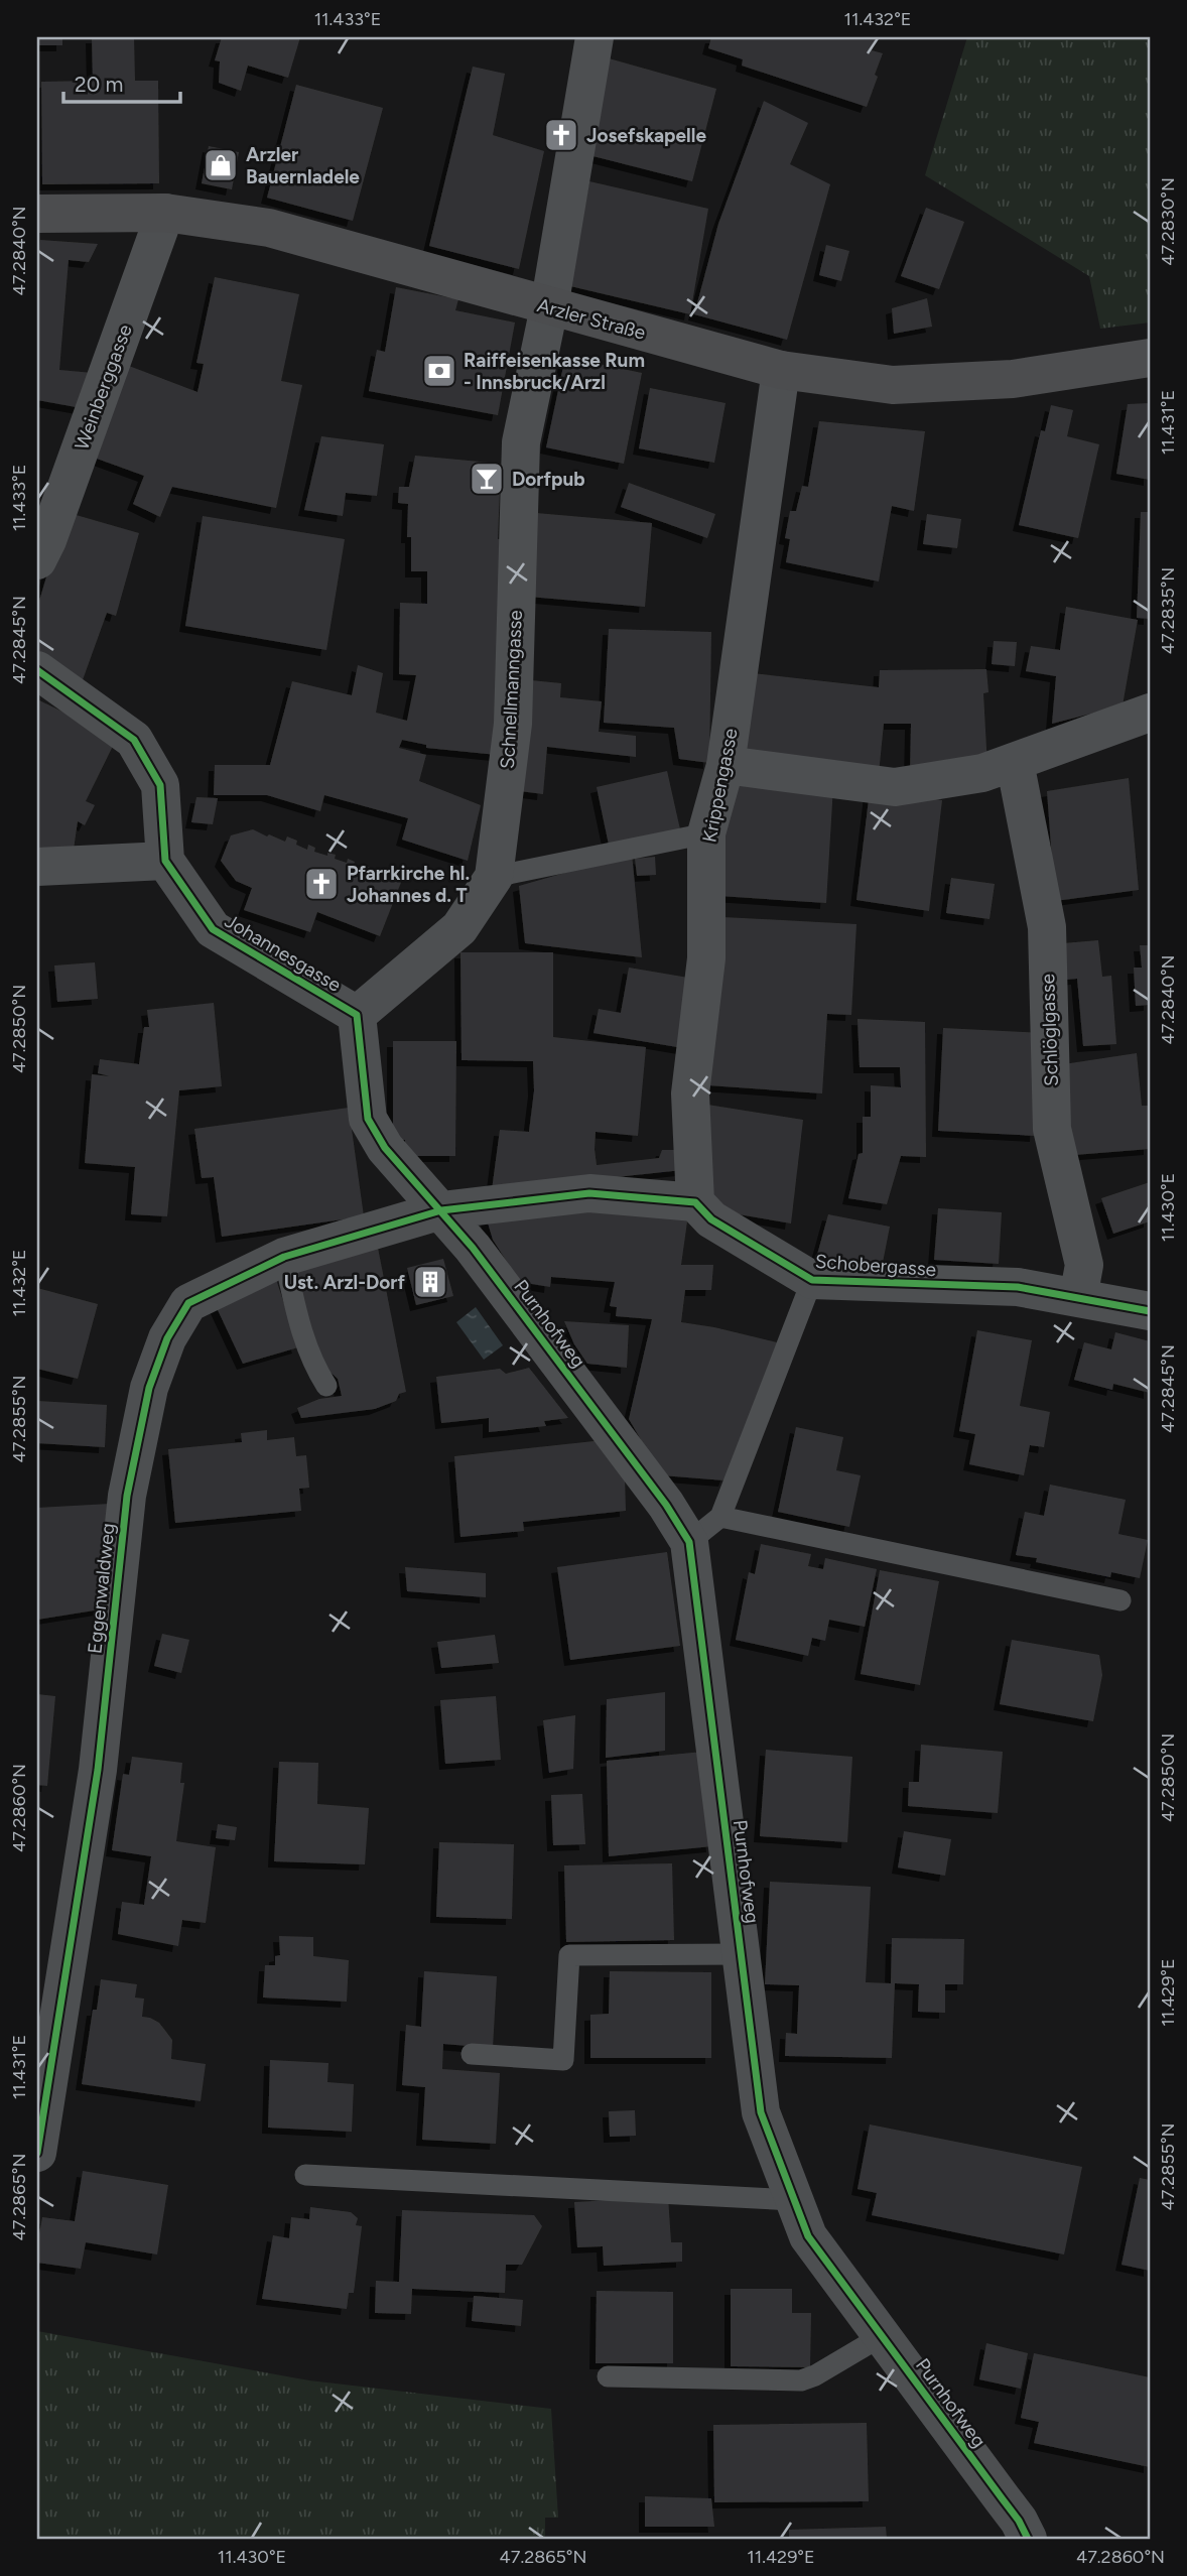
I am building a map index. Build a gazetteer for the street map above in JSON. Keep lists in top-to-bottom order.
{
  "streets": {
    "main road": ["Arzler Straße"],
    "street": [
      "Weinberggasse",
      "Schnellmanngasse",
      "Krippengasse",
      "Johannesgasse",
      "Schlöglgasse",
      "Schobergasse",
      "Purnhofweg",
      "Eggenwaldweg"
    ]
  },
  "crossings": [
    ["Arzler Straße", "Weinberggasse"],
    ["Arzler Straße", "Schnellmanngasse"],
    ["Arzler Straße", "Krippengasse"],
    ["Schnellmanngasse", "Johannesgasse"],
    ["Krippengasse", "Schobergasse"],
    ["Schlöglgasse", "Schobergasse"],
    ["Purnhofweg", "Eggenwaldweg"]
  ],
  "places": {
    "church": ["Josefskapelle", "Pfarrkirche hl. Johannes d. T"],
    "shop": ["Arzler Bauernladele"],
    "bank": ["Raiffeisenkasse Rum - Innsbruck/Arzl"],
    "bar": ["Dorfpub"],
    "building": ["Ust. Arzl-Dorf"]
  },
  "scale_bar": "20 m",
  "coordinates": [
    "11.433°E",
    "11.432°E",
    "47.2830°N",
    "47.2840°N",
    "11.431°E",
    "47.2835°N",
    "47.2845°N",
    "47.2850°N",
    "11.430°E",
    "47.2855°N",
    "47.2860°N",
    "11.429°E",
    "47.2865°N"
  ]
}
